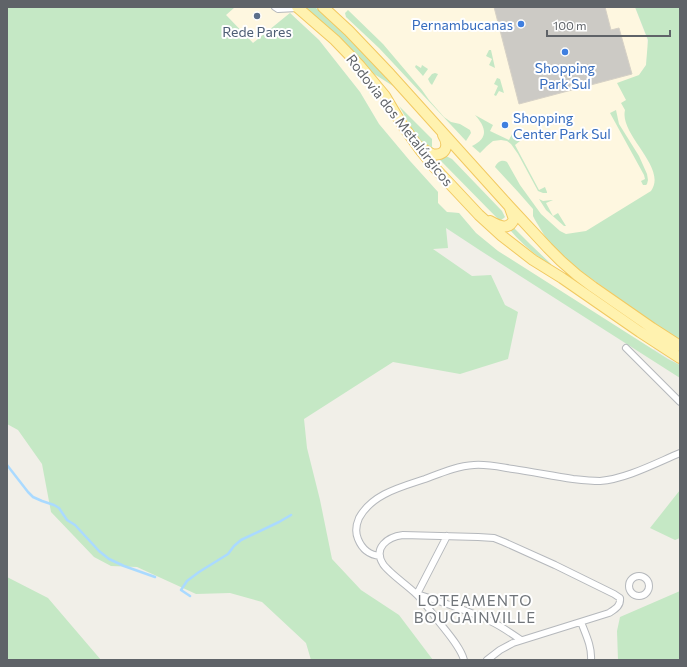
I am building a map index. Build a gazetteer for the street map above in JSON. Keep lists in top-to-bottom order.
{
  "streets": {
    "main road": ["Rodovia dos Metalúrgicos"]
  },
  "districts": ["LOTEAMENTO BOUGAINVILLE"],
  "places": [
    "Rede Pares",
    "Pernambucanas",
    "Shopping Park Sul",
    "Shopping Center Park Sul"
  ],
  "scale_bar": "100 m"
}
